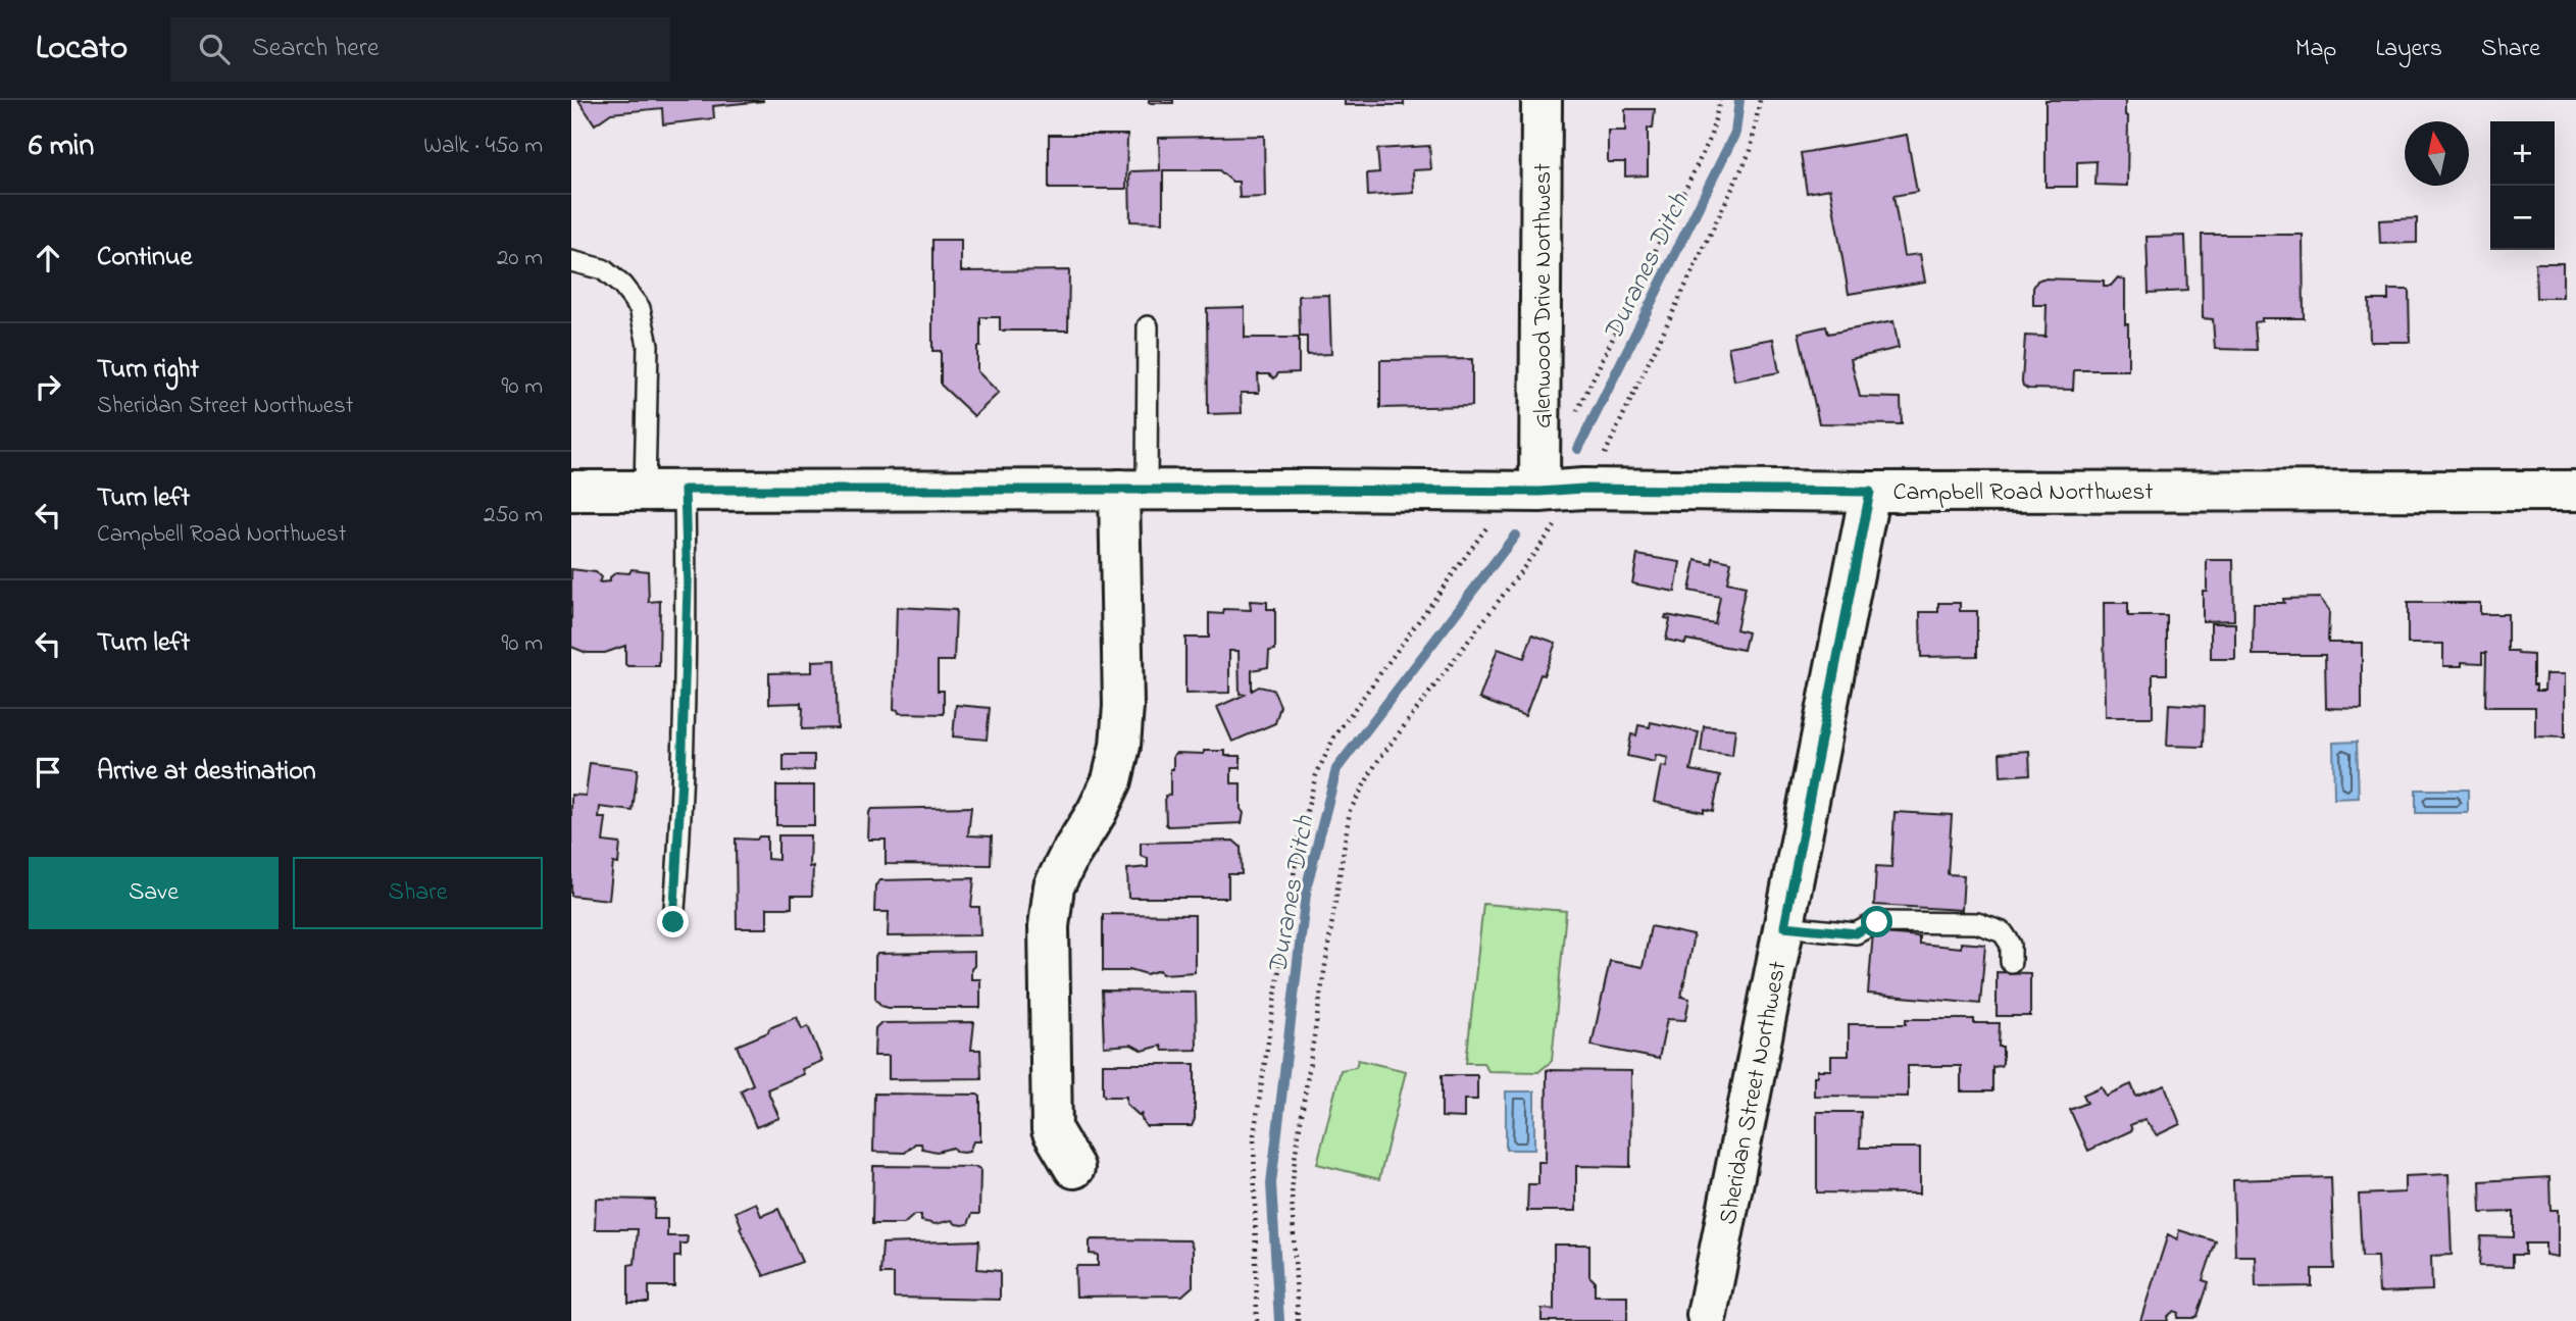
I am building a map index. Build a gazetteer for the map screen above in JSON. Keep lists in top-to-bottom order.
{
  "streets": {
    "street": ["Glenwood Drive Northwest", "Campbell Road Northwest", "Sheridan Street Northwest"]
  },
  "crossings": [
    ["Glenwood Drive Northwest", "Campbell Road Northwest"],
    ["Campbell Road Northwest", "Sheridan Street Northwest"]
  ],
  "water": ["Duranes Ditch"],
  "north": "top",
  "page": {
    "header": "Locato",
    "search": "Search here",
    "nav": ["Map", "Layers", "Share"],
    "heading": ["6 min", "Walk · 450 m"],
    "map_buttons": ["+", "−"],
    "list": [
      ["Continue", "20 m"],
      ["Turn right", "Sheridan Street Northwest", "90 m"],
      ["Turn left", "Campbell Road Northwest", "250 m"],
      ["Turn left", "90 m"],
      "Arrive at destination"
    ],
    "buttons": ["Save", "Share"]
  }
}
